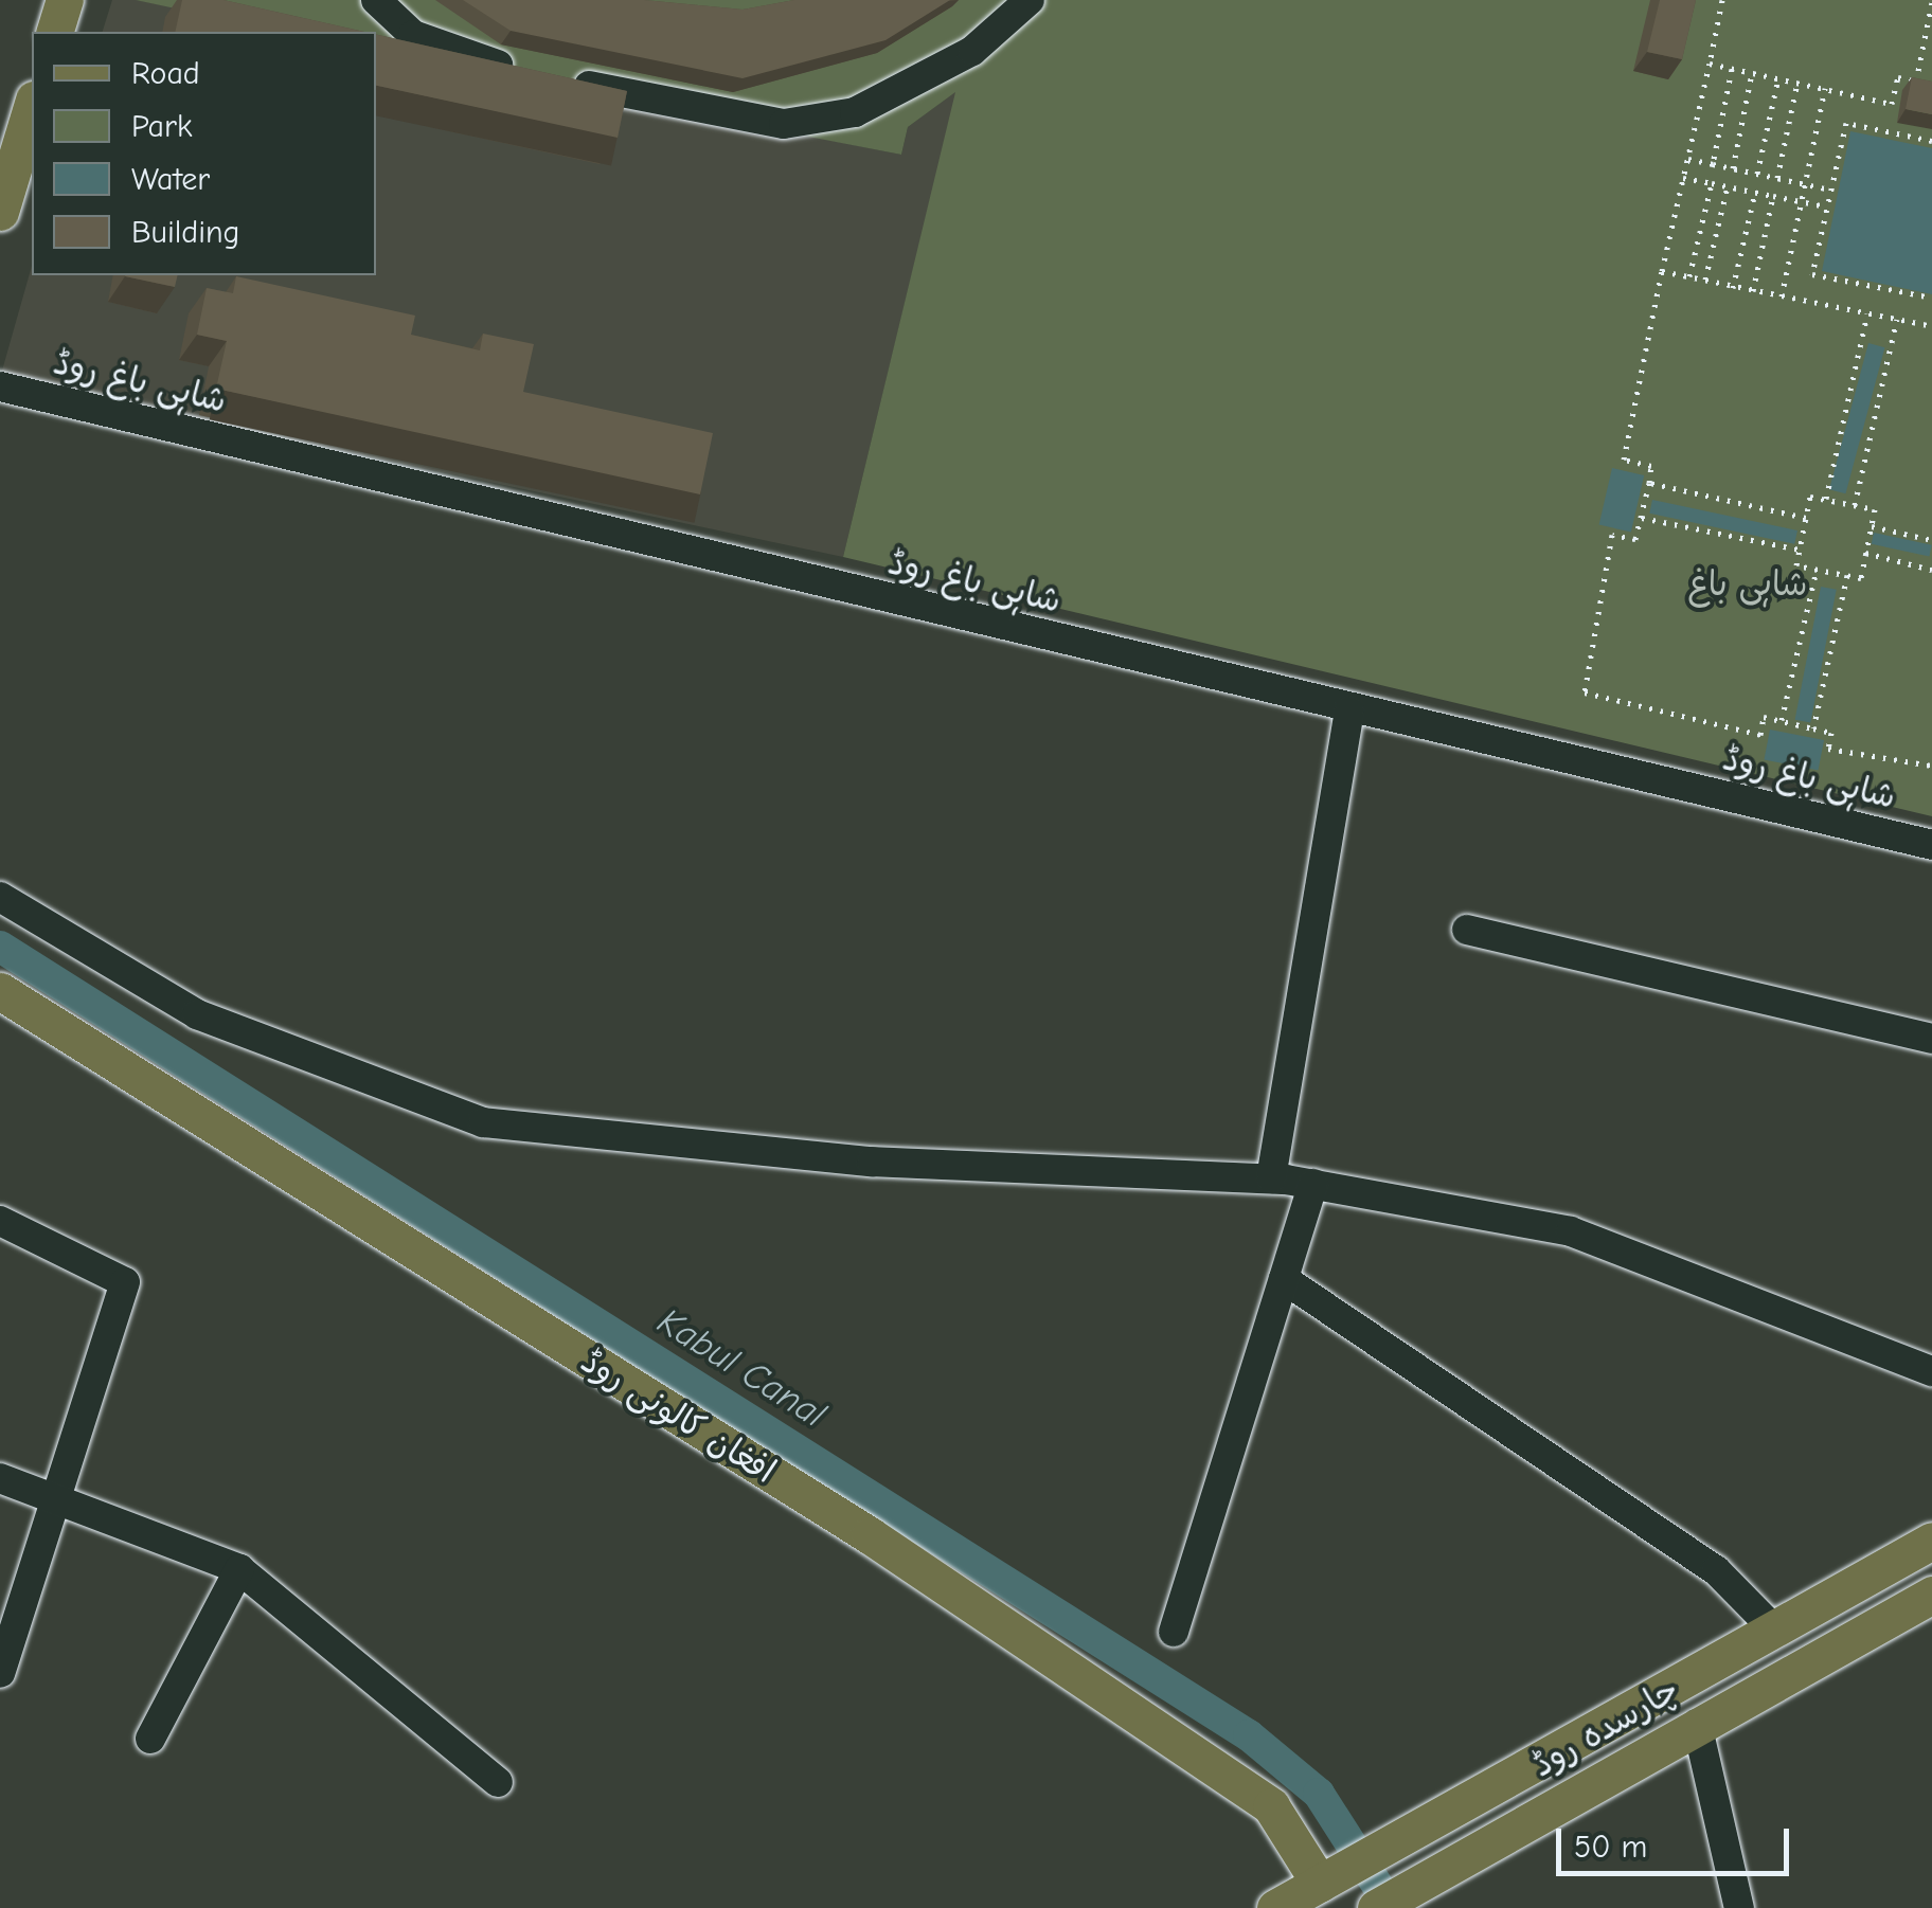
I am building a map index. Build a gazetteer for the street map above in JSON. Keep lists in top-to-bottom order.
{
  "streets": {
    "main road": ["افغان کالونی روڈ", "چارسدہ روڈ"],
    "street": ["شاہی باغ روڈ"]
  },
  "crossings": [
    ["افغان کالونی روڈ", "چارسدہ روڈ"]
  ],
  "water": ["Kabul Canal"],
  "parks": ["شاہی باغ"],
  "legend": [
    "Road",
    "Park",
    "Water",
    "Building"
  ],
  "scale_bar": "50 m"
}
